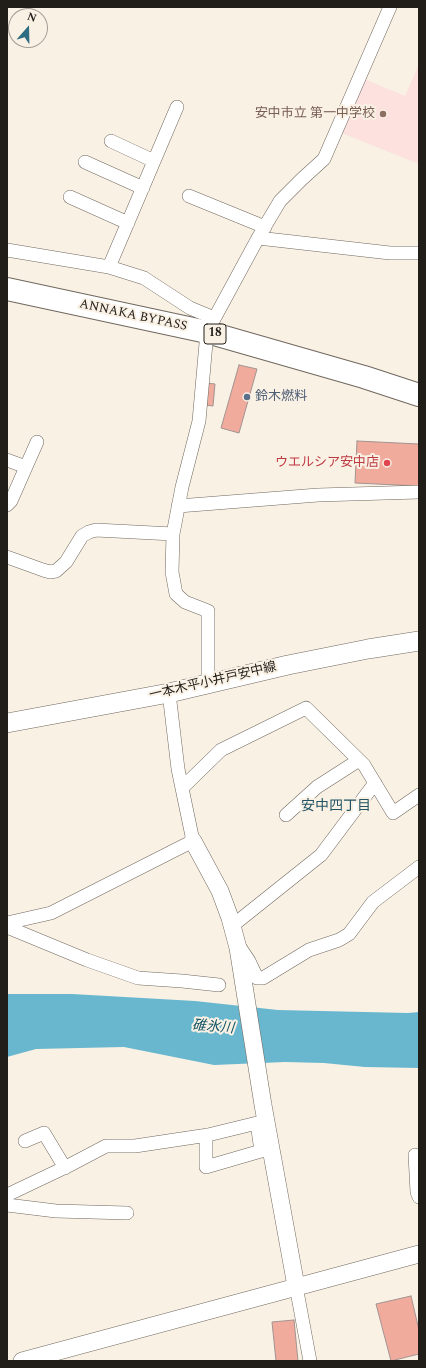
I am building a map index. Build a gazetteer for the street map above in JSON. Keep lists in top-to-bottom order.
{
  "streets": {
    "highway": ["ANNAKA BYPASS", "18"],
    "main road": ["一本木平小井戸安中線"]
  },
  "districts": ["安中四丁目"],
  "water": ["碓氷川"],
  "places": ["安中市立 第一中学校", "鈴木燃料", "ウエルシア安中店"],
  "north": "top"
}
